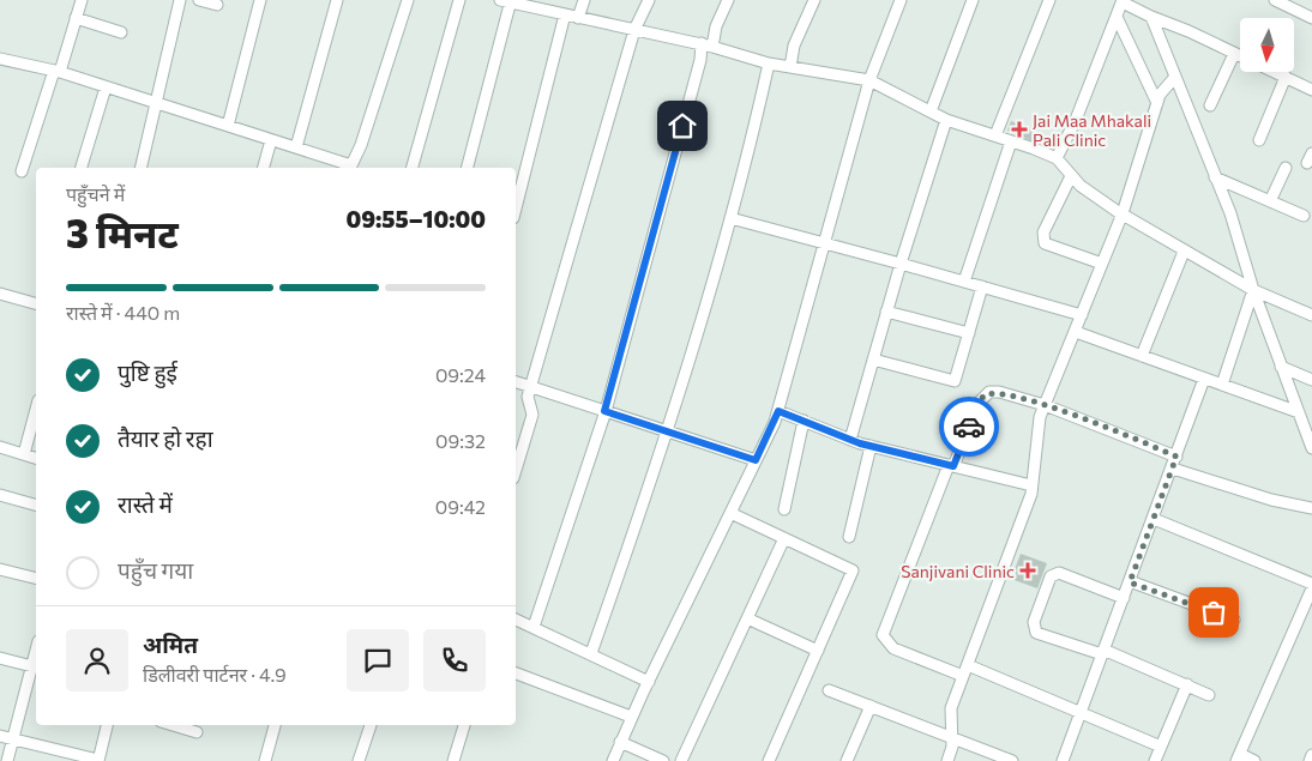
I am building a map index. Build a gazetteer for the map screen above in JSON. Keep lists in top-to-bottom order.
{
  "places": {
    "health": ["Jai Maa Mhakali Pali Clinic", "Sanjivani Clinic"]
  },
  "north": "bottom",
  "page": {
    "heading": ["3 मिनट", "पहुँचने में", "09:55–10:00"],
    "panel": ["अमित", "डिलीवरी पार्टनर · 4.9"],
    "bar": "रास्ते में · 440 m",
    "list": [
      ["पुष्टि हुई", "09:24"],
      ["तैयार हो रहा", "09:32"],
      ["रास्ते में", "09:42"],
      "पहुँच गया"
    ]
  }
}
